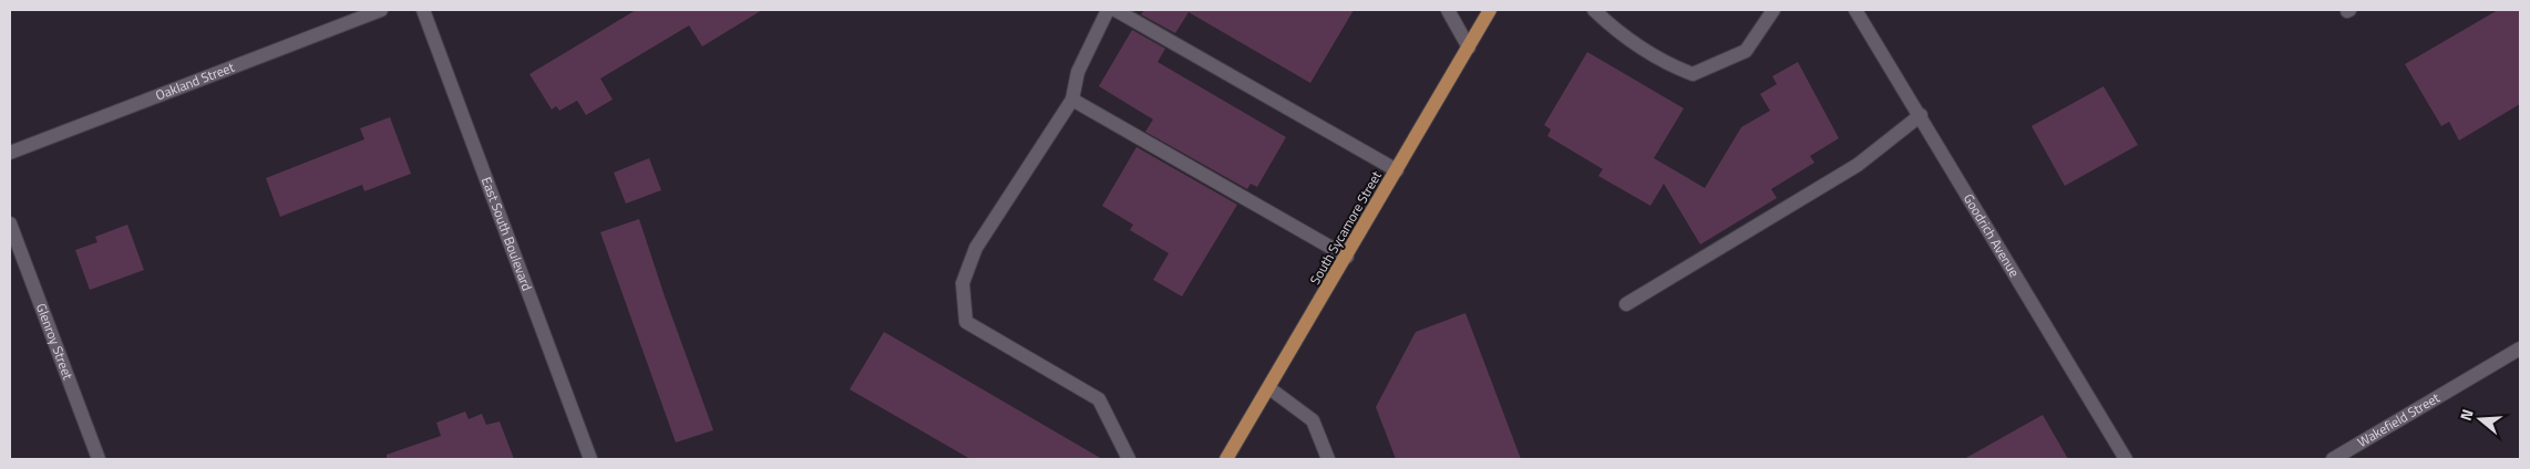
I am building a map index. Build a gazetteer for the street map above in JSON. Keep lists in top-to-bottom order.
{
  "streets": {
    "main road": ["South Sycamore Street"],
    "street": [
      "Oakland Street",
      "East South Boulevard",
      "Goodrich Avenue",
      "Glenroy Street",
      "Wakefield Street"
    ]
  },
  "north": "left"
}
